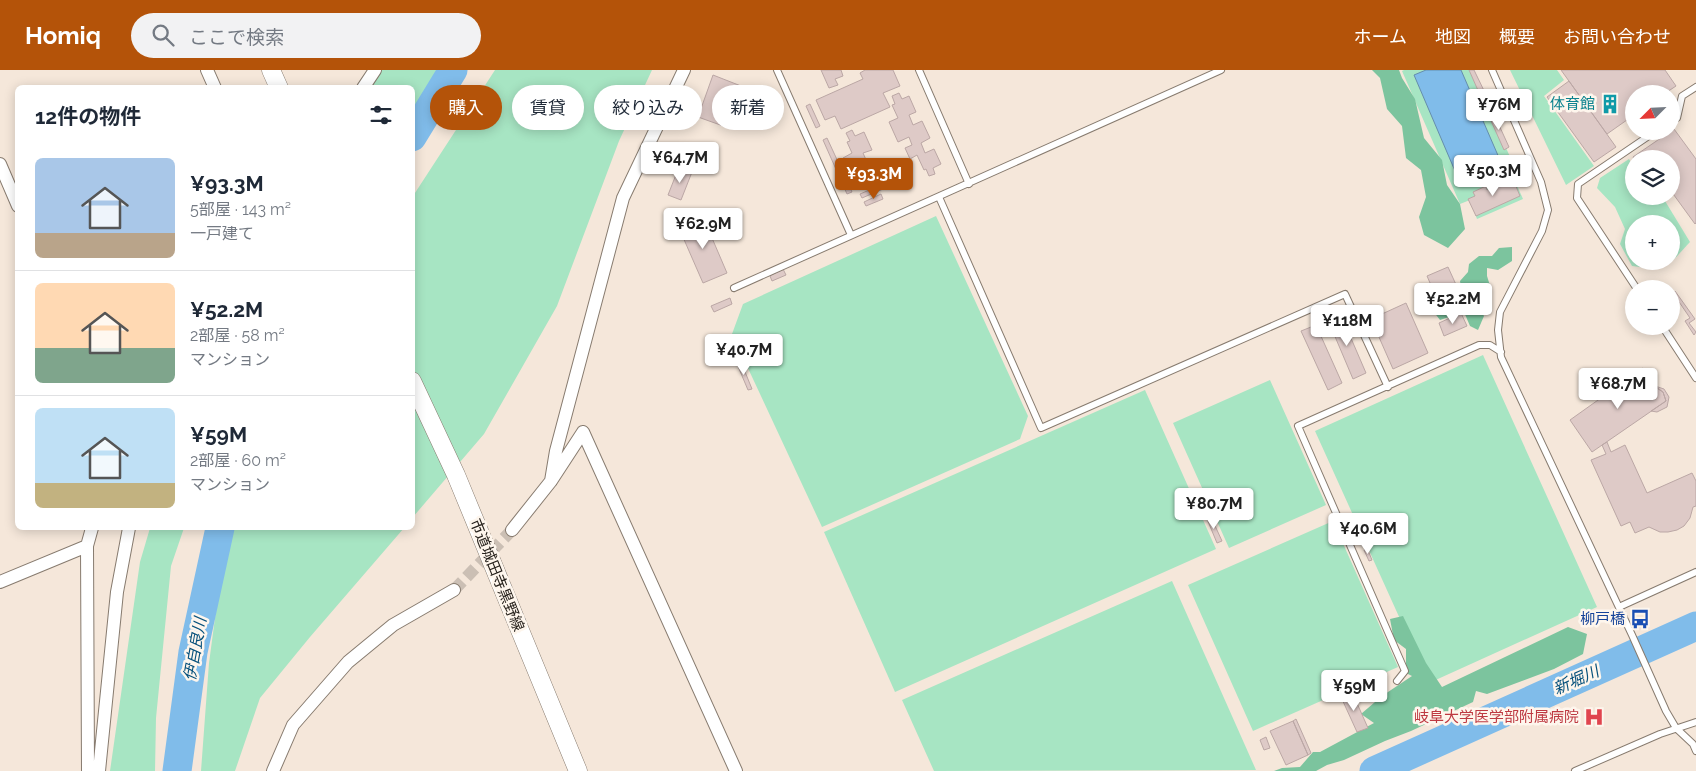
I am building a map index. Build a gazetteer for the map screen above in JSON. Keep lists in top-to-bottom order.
{
  "streets": {
    "street": ["市道城田寺黒野線"]
  },
  "water": ["伊自良川", "新堀川"],
  "places": {
    "building": ["体育館"],
    "bus stop": ["柳戸橋"],
    "hospital": ["岐阜大学医学部附属病院"]
  },
  "north": "bottom left",
  "page": {
    "header": "Homiq",
    "search": "ここで検索",
    "nav": [
      "ホーム",
      "地図",
      "概要",
      "お問い合わせ"
    ],
    "map_buttons": ["+", "−"],
    "chip": [
      "購入",
      "賃貸",
      "絞り込み",
      "新着"
    ],
    "heading": "12件の物件",
    "price": [
      "¥76M",
      "¥64.7M",
      "¥50.3M",
      "¥93.3M",
      "¥62.9M",
      "¥52.2M",
      "¥118M",
      "¥40.7M",
      "¥68.7M",
      "¥80.7M",
      "¥40.6M",
      "¥59M"
    ],
    "list": [
      {
        "name": "¥93.3M",
        "note": "5部屋 · 143 m² · 一戸建て"
      },
      {
        "name": "¥52.2M",
        "note": "2部屋 · 58 m² · マンション"
      },
      {
        "name": "¥59M",
        "note": "2部屋 · 60 m² · マンション"
      }
    ]
  }
}
